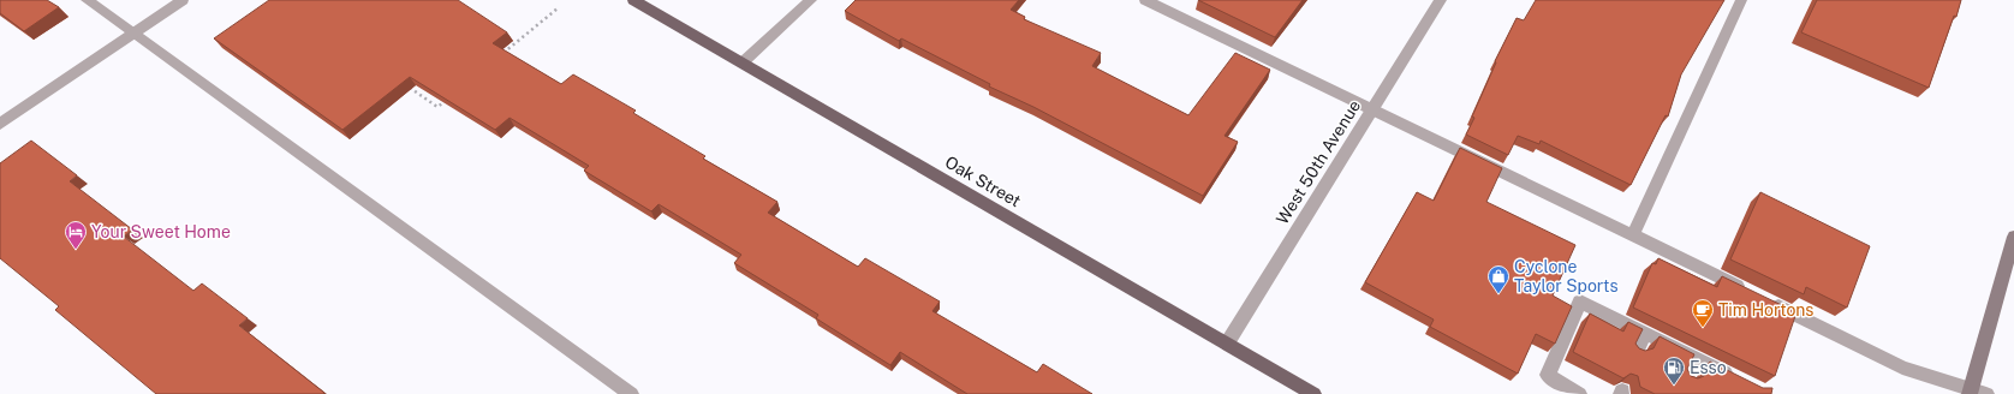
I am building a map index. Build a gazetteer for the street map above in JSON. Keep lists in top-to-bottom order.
{
  "streets": {
    "main road": ["Oak Street"],
    "street": ["West 50th Avenue"]
  },
  "crossings": [
    ["West 50th Avenue", "Oak Street"]
  ],
  "places": {
    "hotel": ["Your Sweet Home"],
    "shop": ["Cyclone Taylor Sports"],
    "cafe": ["Tim Hortons"],
    "fuel station": ["Esso"]
  }
}
